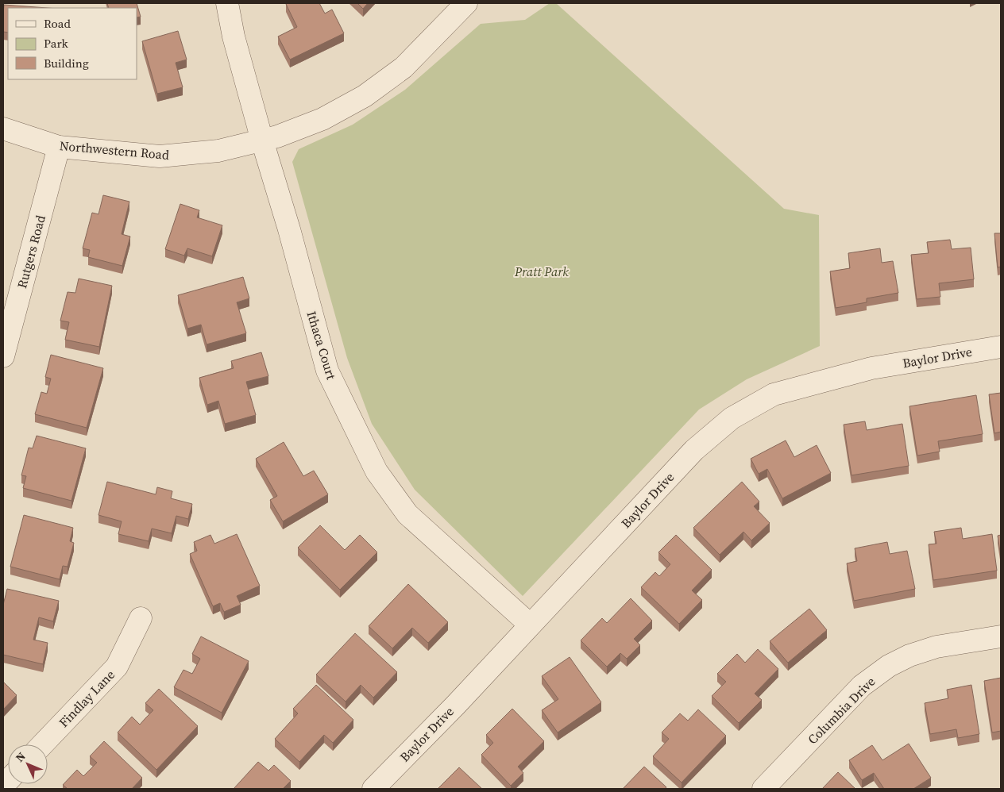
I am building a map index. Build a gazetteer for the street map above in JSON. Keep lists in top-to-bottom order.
{
  "streets": {
    "street": [
      "Northwestern Road",
      "Rutgers Road",
      "Ithaca Court",
      "Baylor Drive",
      "Findlay Lane",
      "Columbia Drive"
    ]
  },
  "crossings": [
    ["Northwestern Road", "Rutgers Road"],
    ["Northwestern Road", "Ithaca Court"],
    ["Ithaca Court", "Baylor Drive"]
  ],
  "parks": ["Pratt Park"],
  "legend": ["Road", "Park", "Building"],
  "north": "top left"
}
